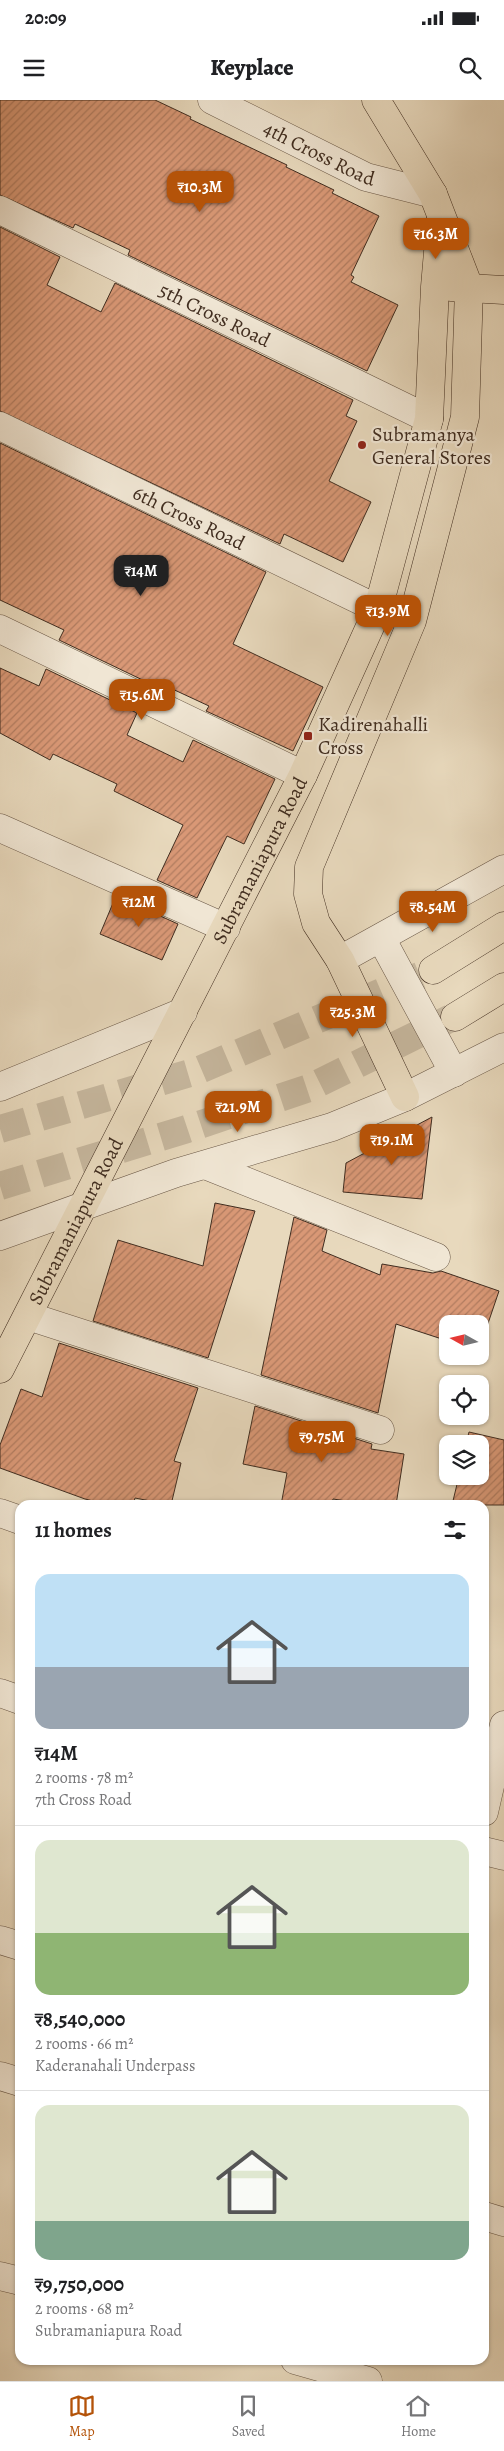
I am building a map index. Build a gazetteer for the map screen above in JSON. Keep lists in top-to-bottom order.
{
  "streets": {
    "main road": ["Subramaniapura Road"],
    "street": ["4th Cross Road", "5th Cross Road", "6th Cross Road"]
  },
  "crossings": [
    ["4th Cross Road", "Subramaniapura Road"],
    ["5th Cross Road", "Subramaniapura Road"],
    ["6th Cross Road", "Subramaniapura Road"]
  ],
  "places": {
    "other": ["Subramanya General Stores"],
    "transit": ["Kadirenahalli Cross"]
  },
  "north": "left",
  "page": {
    "status": "20:09",
    "header": "Keyplace",
    "price": [
      "₹10.3M",
      "₹16.3M",
      "₹14M",
      "₹13.9M",
      "₹15.6M",
      "₹12M",
      "₹8.54M",
      "₹25.3M",
      "₹21.9M",
      "₹19.1M",
      "₹9.75M"
    ],
    "heading": "11 homes",
    "list": [
      {
        "name": "₹14M",
        "note": "2 rooms · 78 m² · 7th Cross Road"
      },
      {
        "name": "₹8,540,000",
        "note": "2 rooms · 66 m² · Kaderanahali Underpass"
      },
      {
        "name": "₹9,750,000",
        "note": "2 rooms · 68 m² · Subramaniapura Road"
      }
    ],
    "tabs": ["Map", "Saved", "Home"]
  }
}
